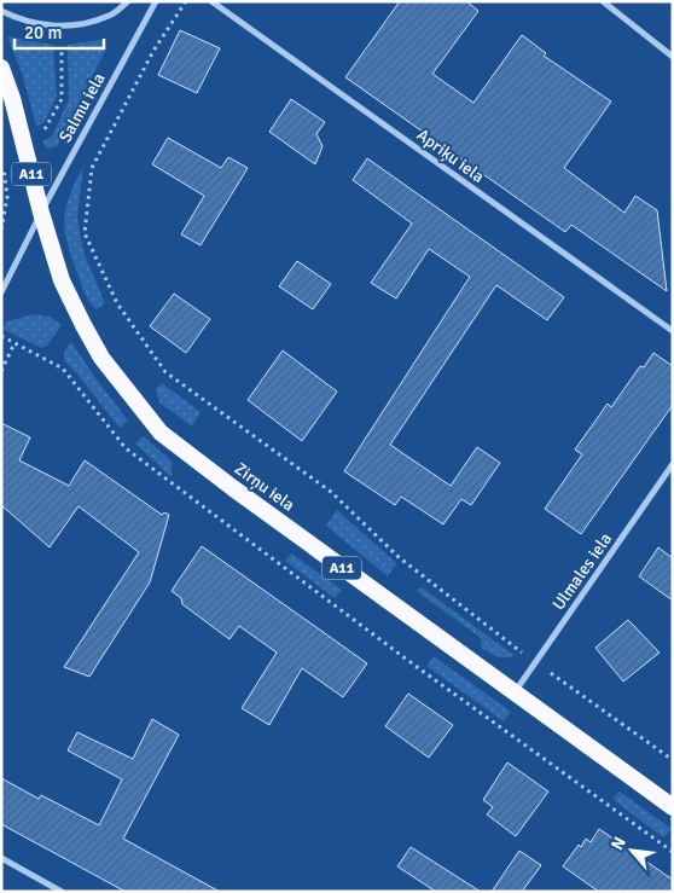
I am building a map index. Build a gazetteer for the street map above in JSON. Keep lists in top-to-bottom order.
{
  "streets": {
    "highway": ["A11", "Zirņu iela"],
    "street": ["Salmu iela", "Apriķu iela", "Ulmales iela"]
  },
  "crossings": [
    ["Salmu iela", "Zirņu iela"],
    ["Zirņu iela", "Ulmales iela"]
  ],
  "scale_bar": "20 m",
  "north": "top left"
}
